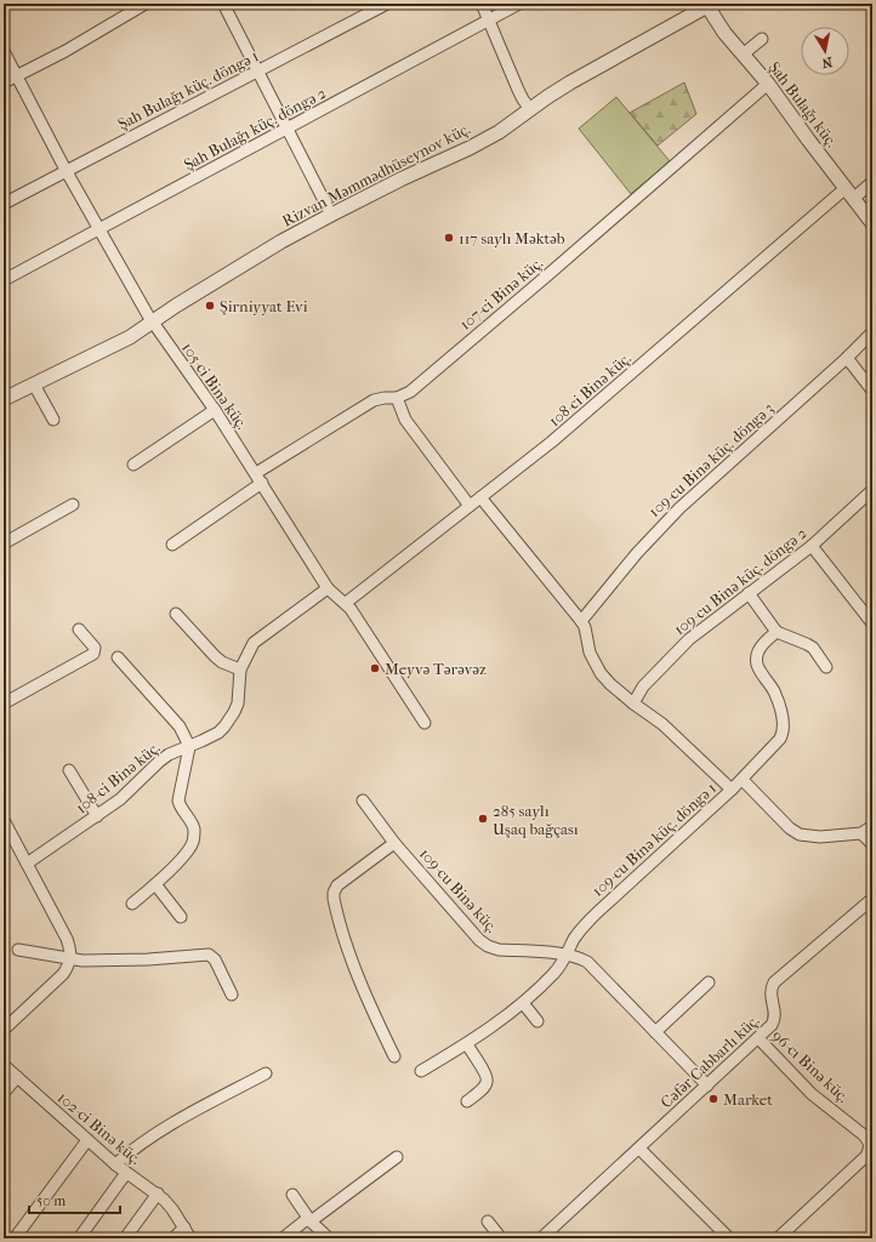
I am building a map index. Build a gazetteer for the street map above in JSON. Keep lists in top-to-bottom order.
{
  "streets": {
    "street": [
      "Şah Bulağı küç. döngə 1",
      "Şah Bulağı küç.",
      "Şah Bulağı küç. döngə 2",
      "Rizvan Məmmədhüseynov küç.",
      "107-ci Binə küç.",
      "105-ci Binə küç.",
      "108-ci Binə küç.",
      "109-cu Binə küç. döngə 3",
      "109-cu Binə küç. döngə 2",
      "109-cu Binə küç. döngə 1",
      "109-cu Binə küç.",
      "Cəfər Cabbarlı küç.",
      "96-cı Binə küç.",
      "102-ci Binə küç."
    ]
  },
  "crossings": [
    ["Şah Bulağı küç. döngə 1", "105-ci Binə küç."],
    ["Şah Bulağı küç.", "Rizvan Məmmədhüseynov küç."],
    ["Şah Bulağı küç.", "107-ci Binə küç."],
    ["Şah Bulağı küç.", "108-ci Binə küç."],
    ["Şah Bulağı küç. döngə 2", "105-ci Binə küç."],
    ["Rizvan Məmmədhüseynov küç.", "105-ci Binə küç."],
    ["107-ci Binə küç.", "105-ci Binə küç."],
    ["105-ci Binə küç.", "108-ci Binə küç."],
    ["109-cu Binə küç. döngə 1", "109-cu Binə küç."],
    ["109-cu Binə küç.", "Cəfər Cabbarlı küç."],
    ["Cəfər Cabbarlı küç.", "96-cı Binə küç."]
  ],
  "places": [
    "117 saylı Məktəb",
    "Şirniyyat Evi",
    "Meyvə Tərəvəz",
    "285 saylı Uşaq bağçası",
    "Market"
  ],
  "scale_bar": "50 m",
  "north": "bottom"
}
